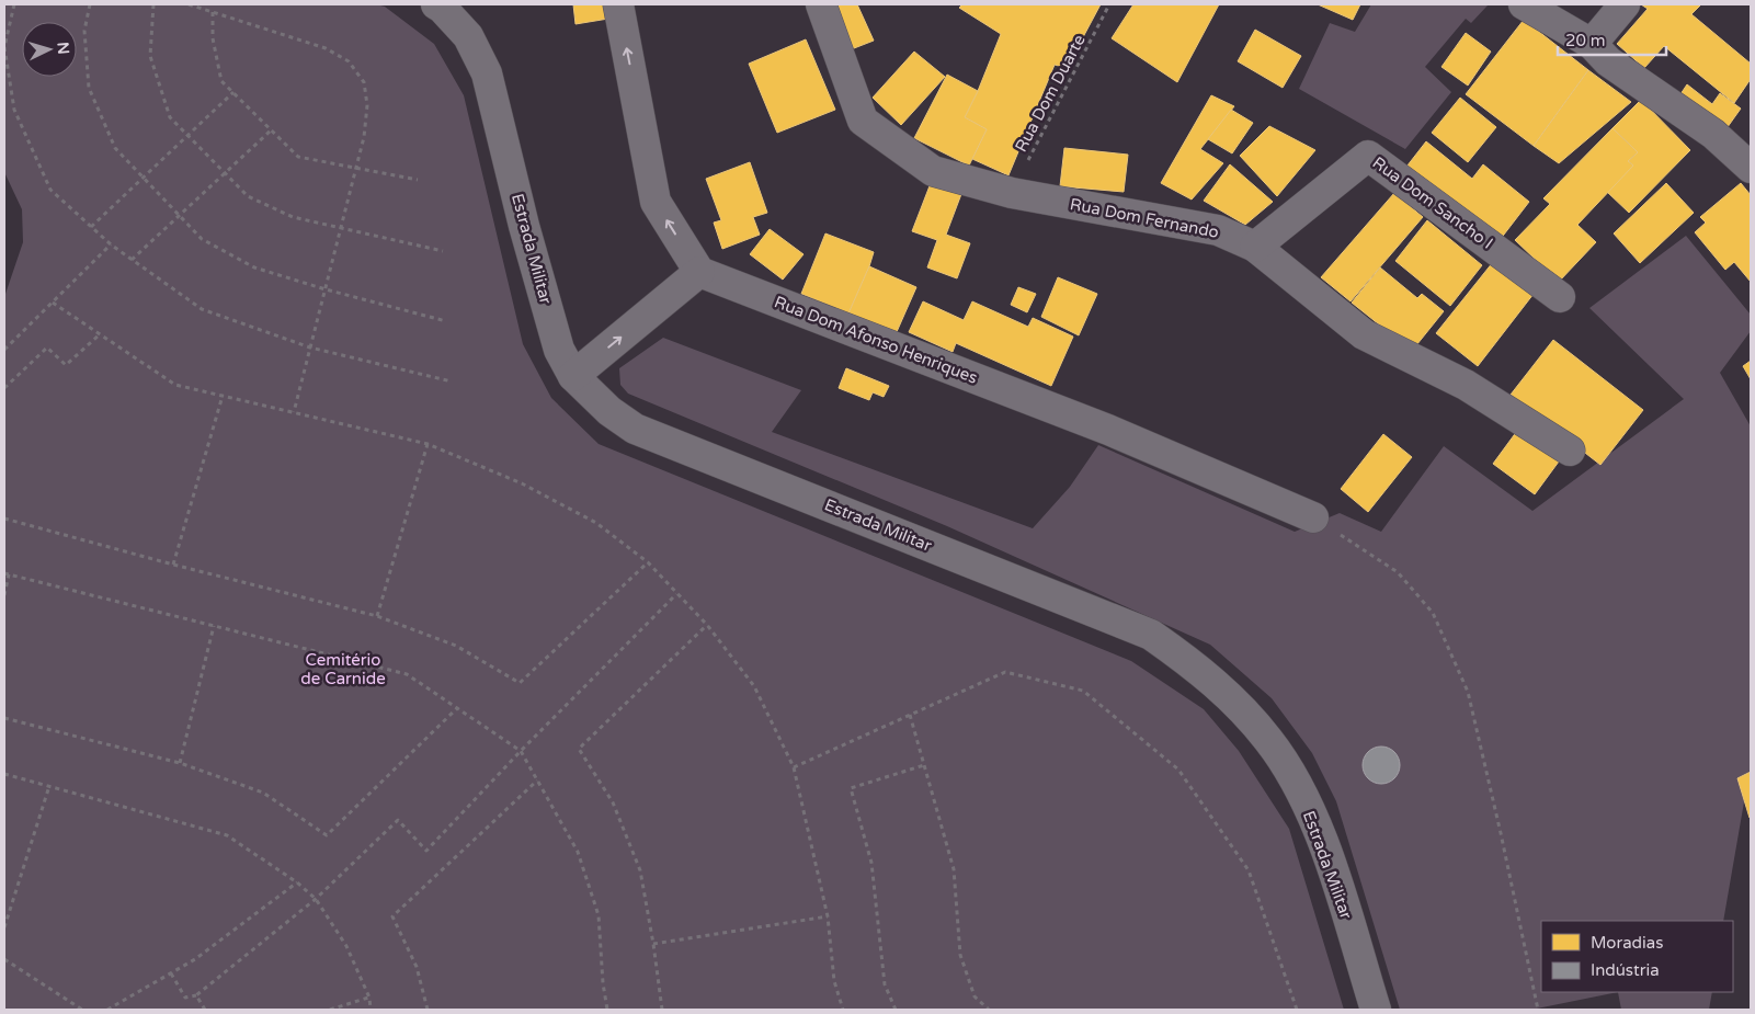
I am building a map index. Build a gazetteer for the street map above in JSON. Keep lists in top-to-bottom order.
{
  "streets": {
    "street": [
      "Rua Dom Sancho I",
      "Rua Dom Fernando",
      "Estrada Militar",
      "Rua Dom Afonso Henriques"
    ],
    "path": ["Rua Dom Duarte"]
  },
  "crossings": [
    ["Rua Dom Duarte", "Rua Dom Fernando"],
    ["Rua Dom Sancho I", "Rua Dom Fernando"]
  ],
  "parks": ["Cemitério de Carnide"],
  "legend": ["Moradias", "Indústria"],
  "scale_bar": "20 m",
  "north": "right"
}
